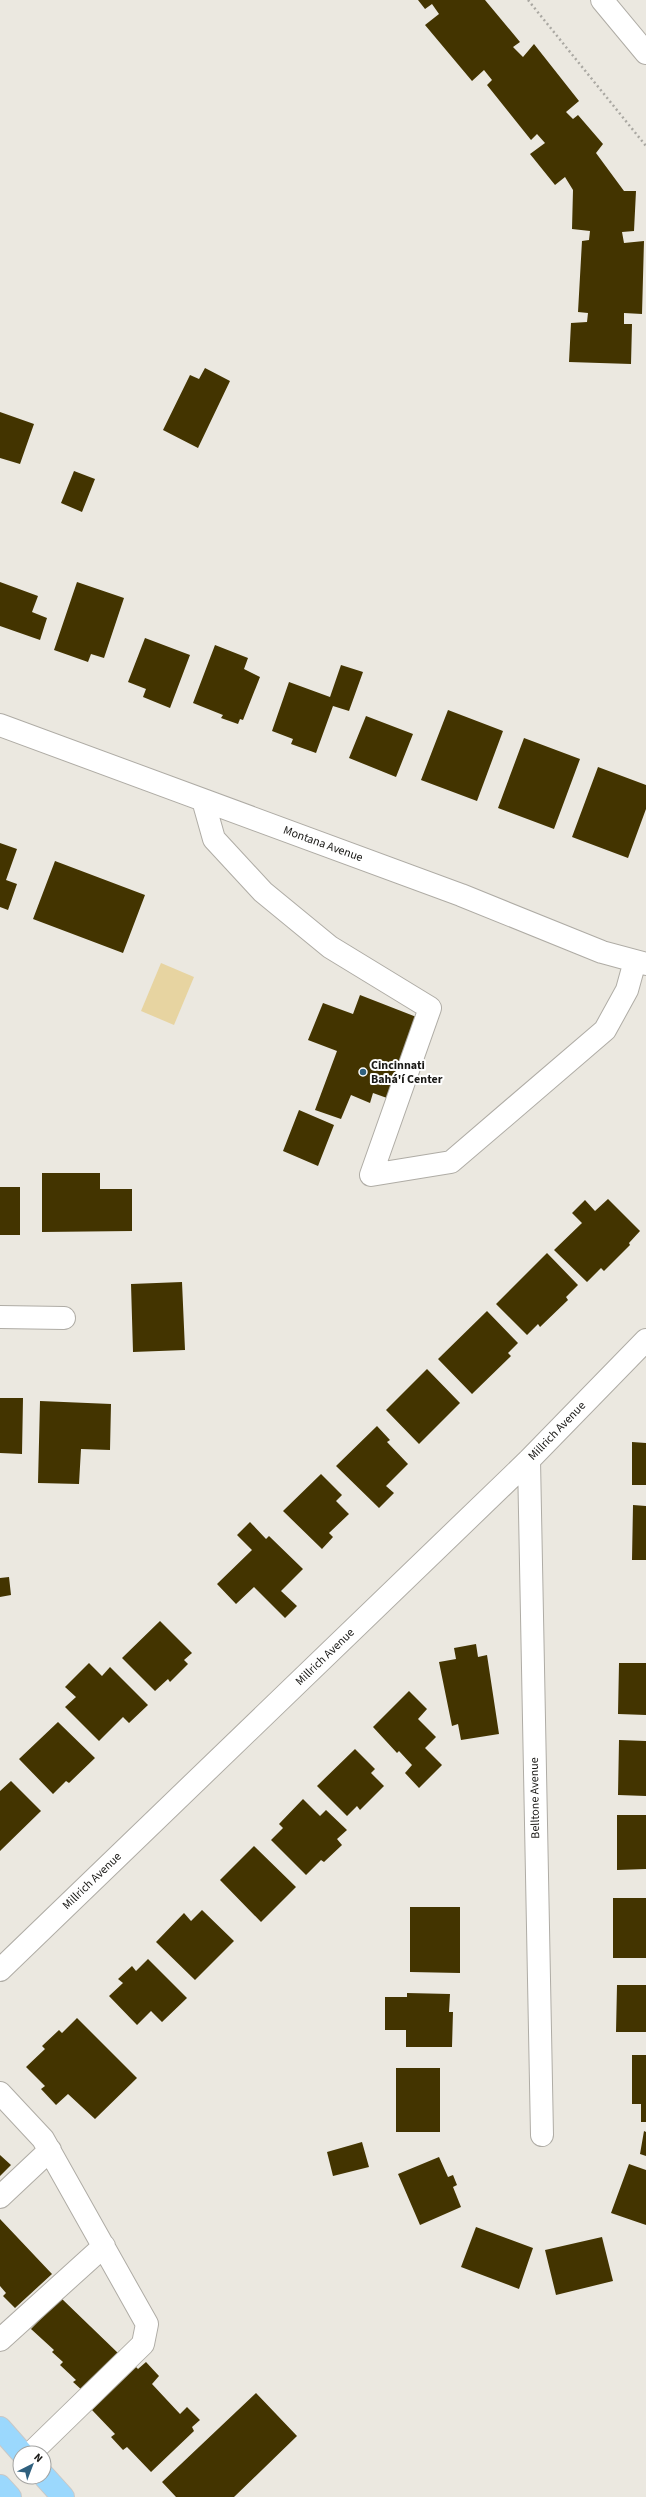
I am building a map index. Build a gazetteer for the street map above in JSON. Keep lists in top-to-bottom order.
{
  "streets": {
    "street": ["Montana Avenue", "Millrich Avenue", "Belltone Avenue"]
  },
  "crossings": [
    ["Millrich Avenue", "Belltone Avenue"]
  ],
  "places": ["Cincinnati Bahá'í Center"],
  "north": "top right"
}
